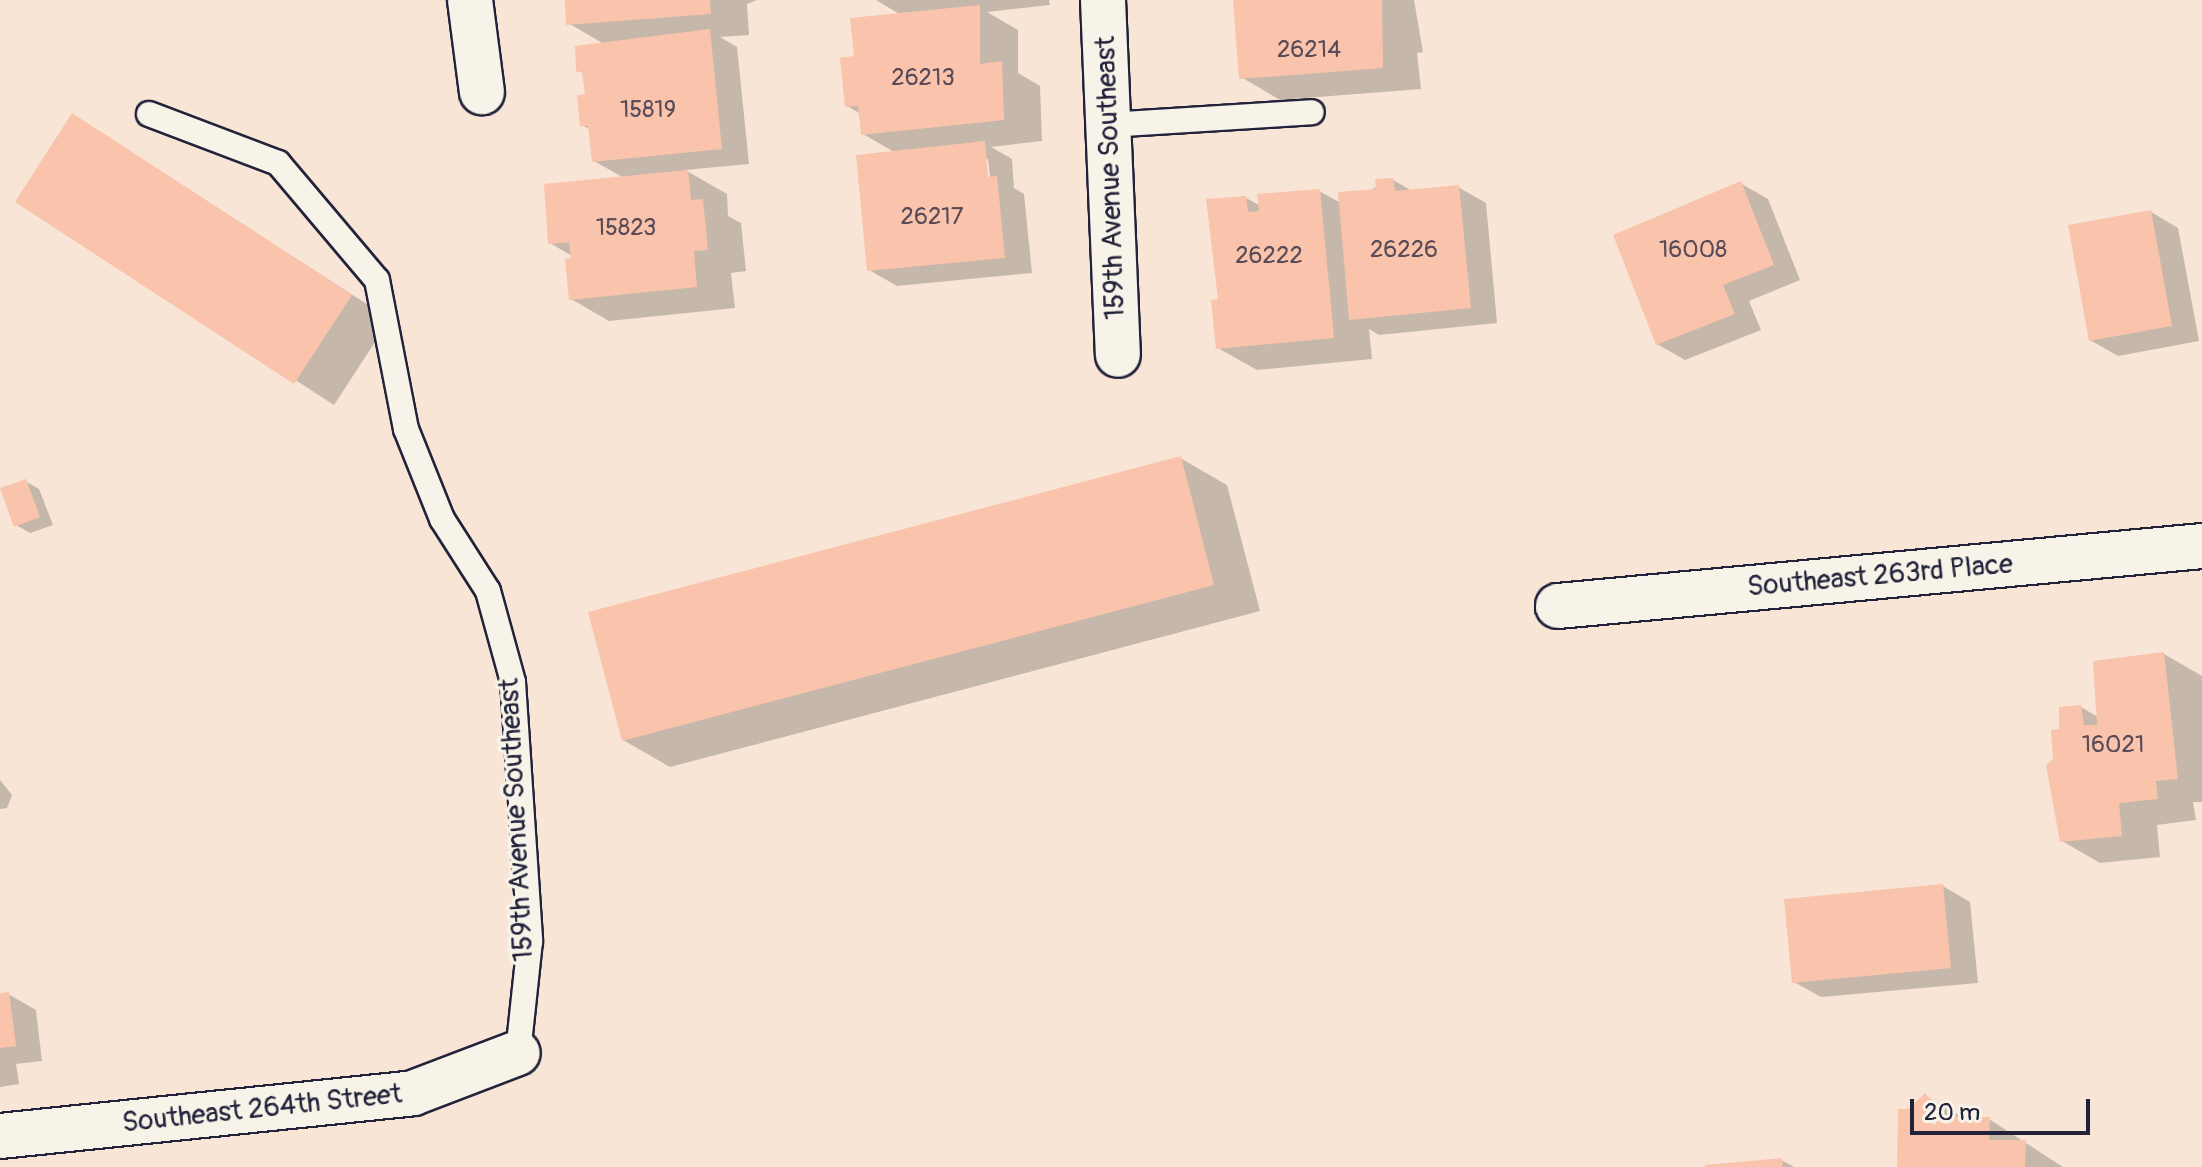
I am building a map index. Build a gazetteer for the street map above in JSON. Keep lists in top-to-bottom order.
{
  "streets": {
    "street": ["159th Avenue Southeast", "Southeast 263rd Place", "Southeast 264th Street"]
  },
  "crossings": [
    ["159th Avenue Southeast", "Southeast 264th Street"]
  ],
  "house_numbers": [
    "26214",
    "26213",
    "15819",
    "26217",
    "15823",
    "26226",
    "16008",
    "26222",
    "16021"
  ],
  "scale_bar": "20 m"
}
